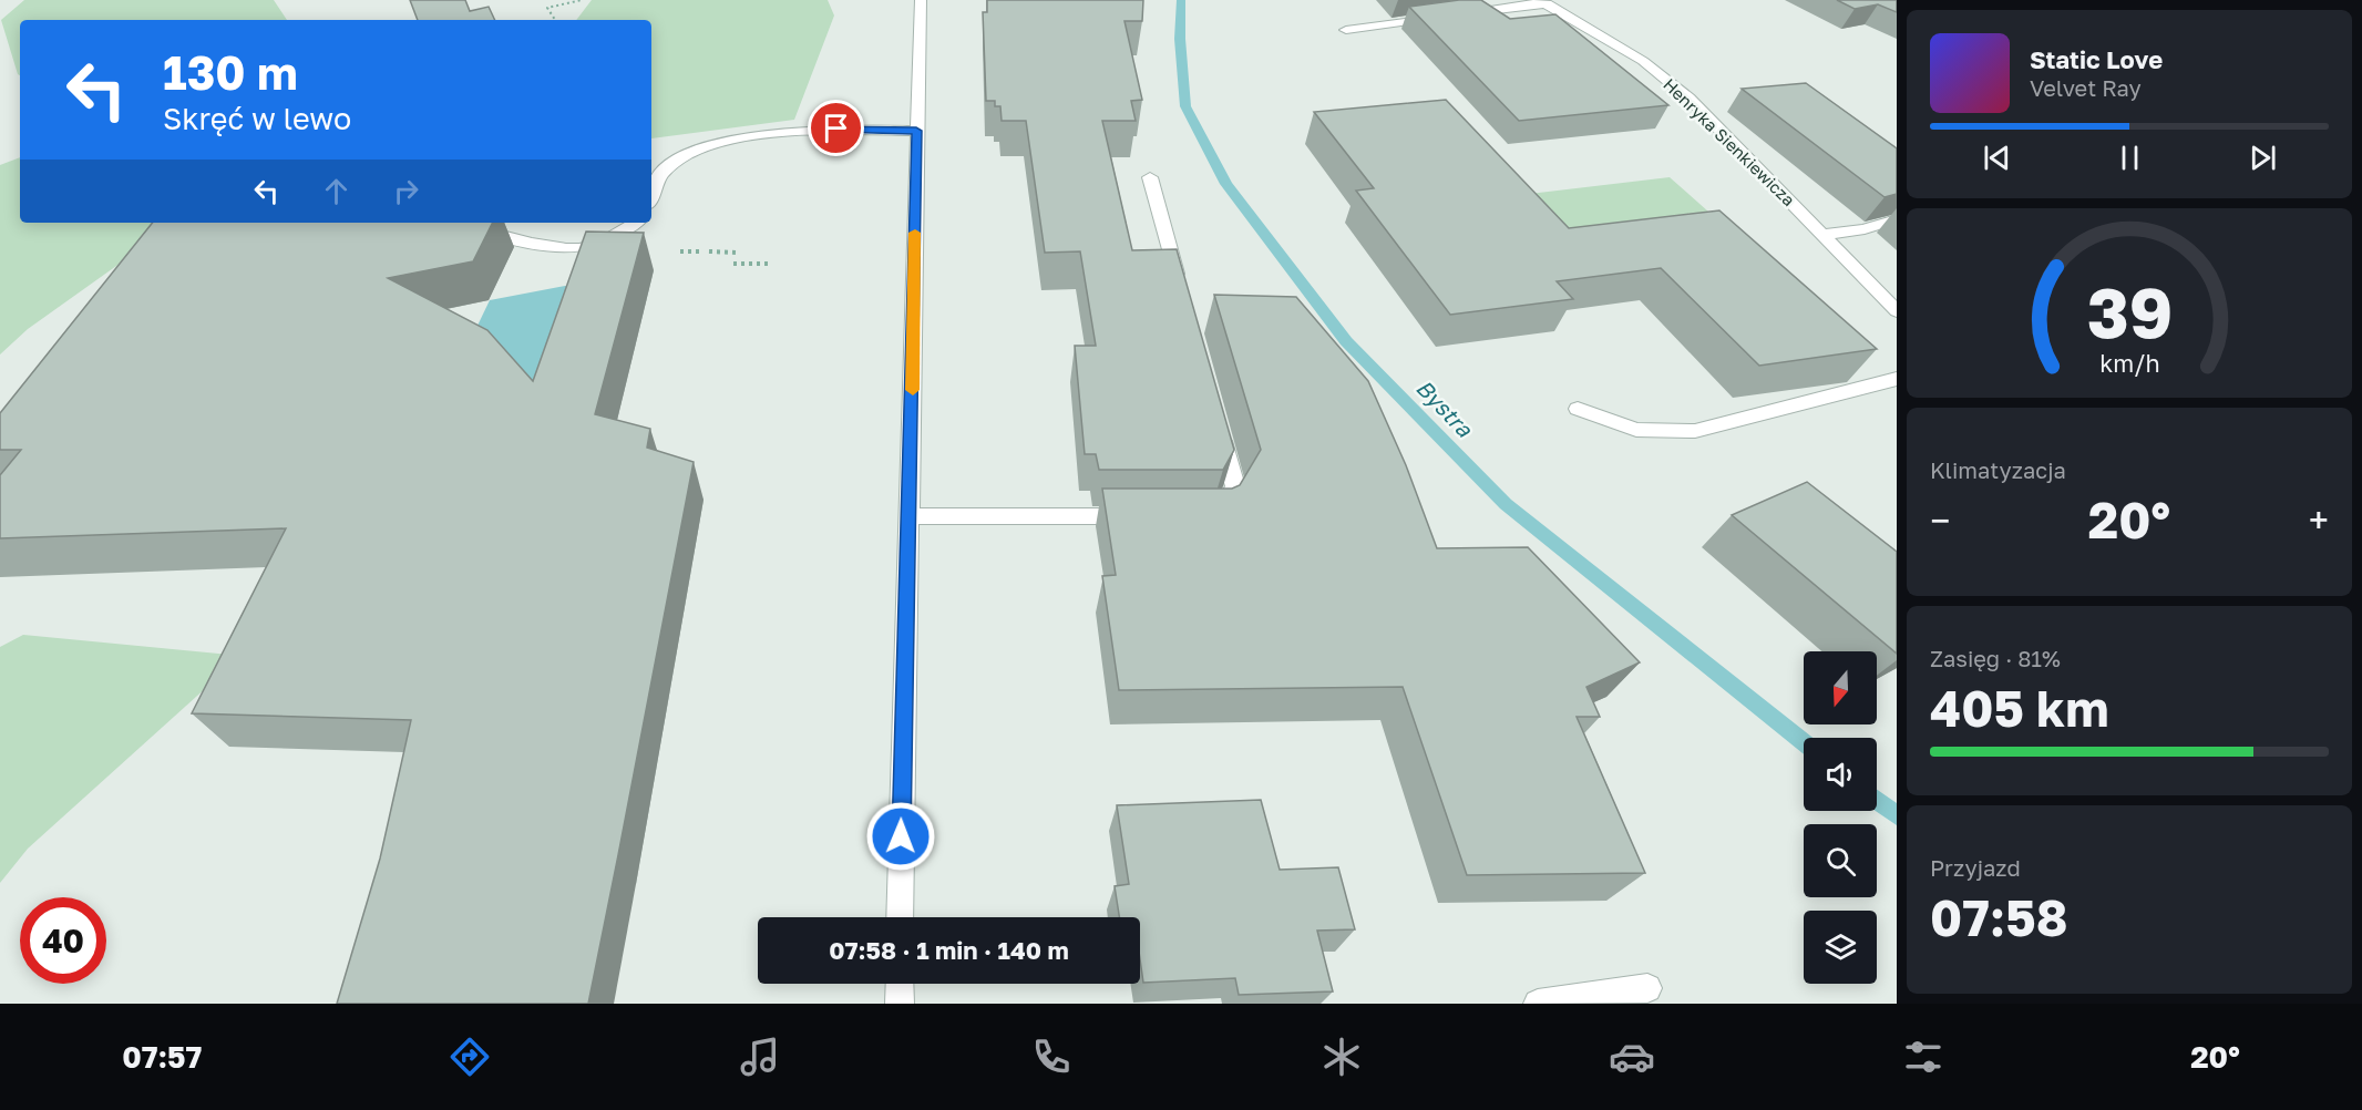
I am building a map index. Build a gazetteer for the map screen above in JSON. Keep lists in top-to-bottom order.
{
  "streets": {
    "street": ["Henryka Sienkiewicza"]
  },
  "water": ["Bystra"],
  "north": "bottom",
  "page": {
    "turn": ["130 m", "Skręć w lewo"],
    "song": ["Static Love", "Velvet Ray"],
    "tile": [
      "Klimatyzacja",
      ["Zasięg · 81%", "405 km"],
      ["Przyjazd", "07:58"]
    ],
    "heat": ["−", "20°", "+"],
    "limit": "40",
    "trip": "07:58 · 1 min · 140 m",
    "tabs": ["07:57", "20°"],
    "gauge": ["39", "km/h"]
  }
}
